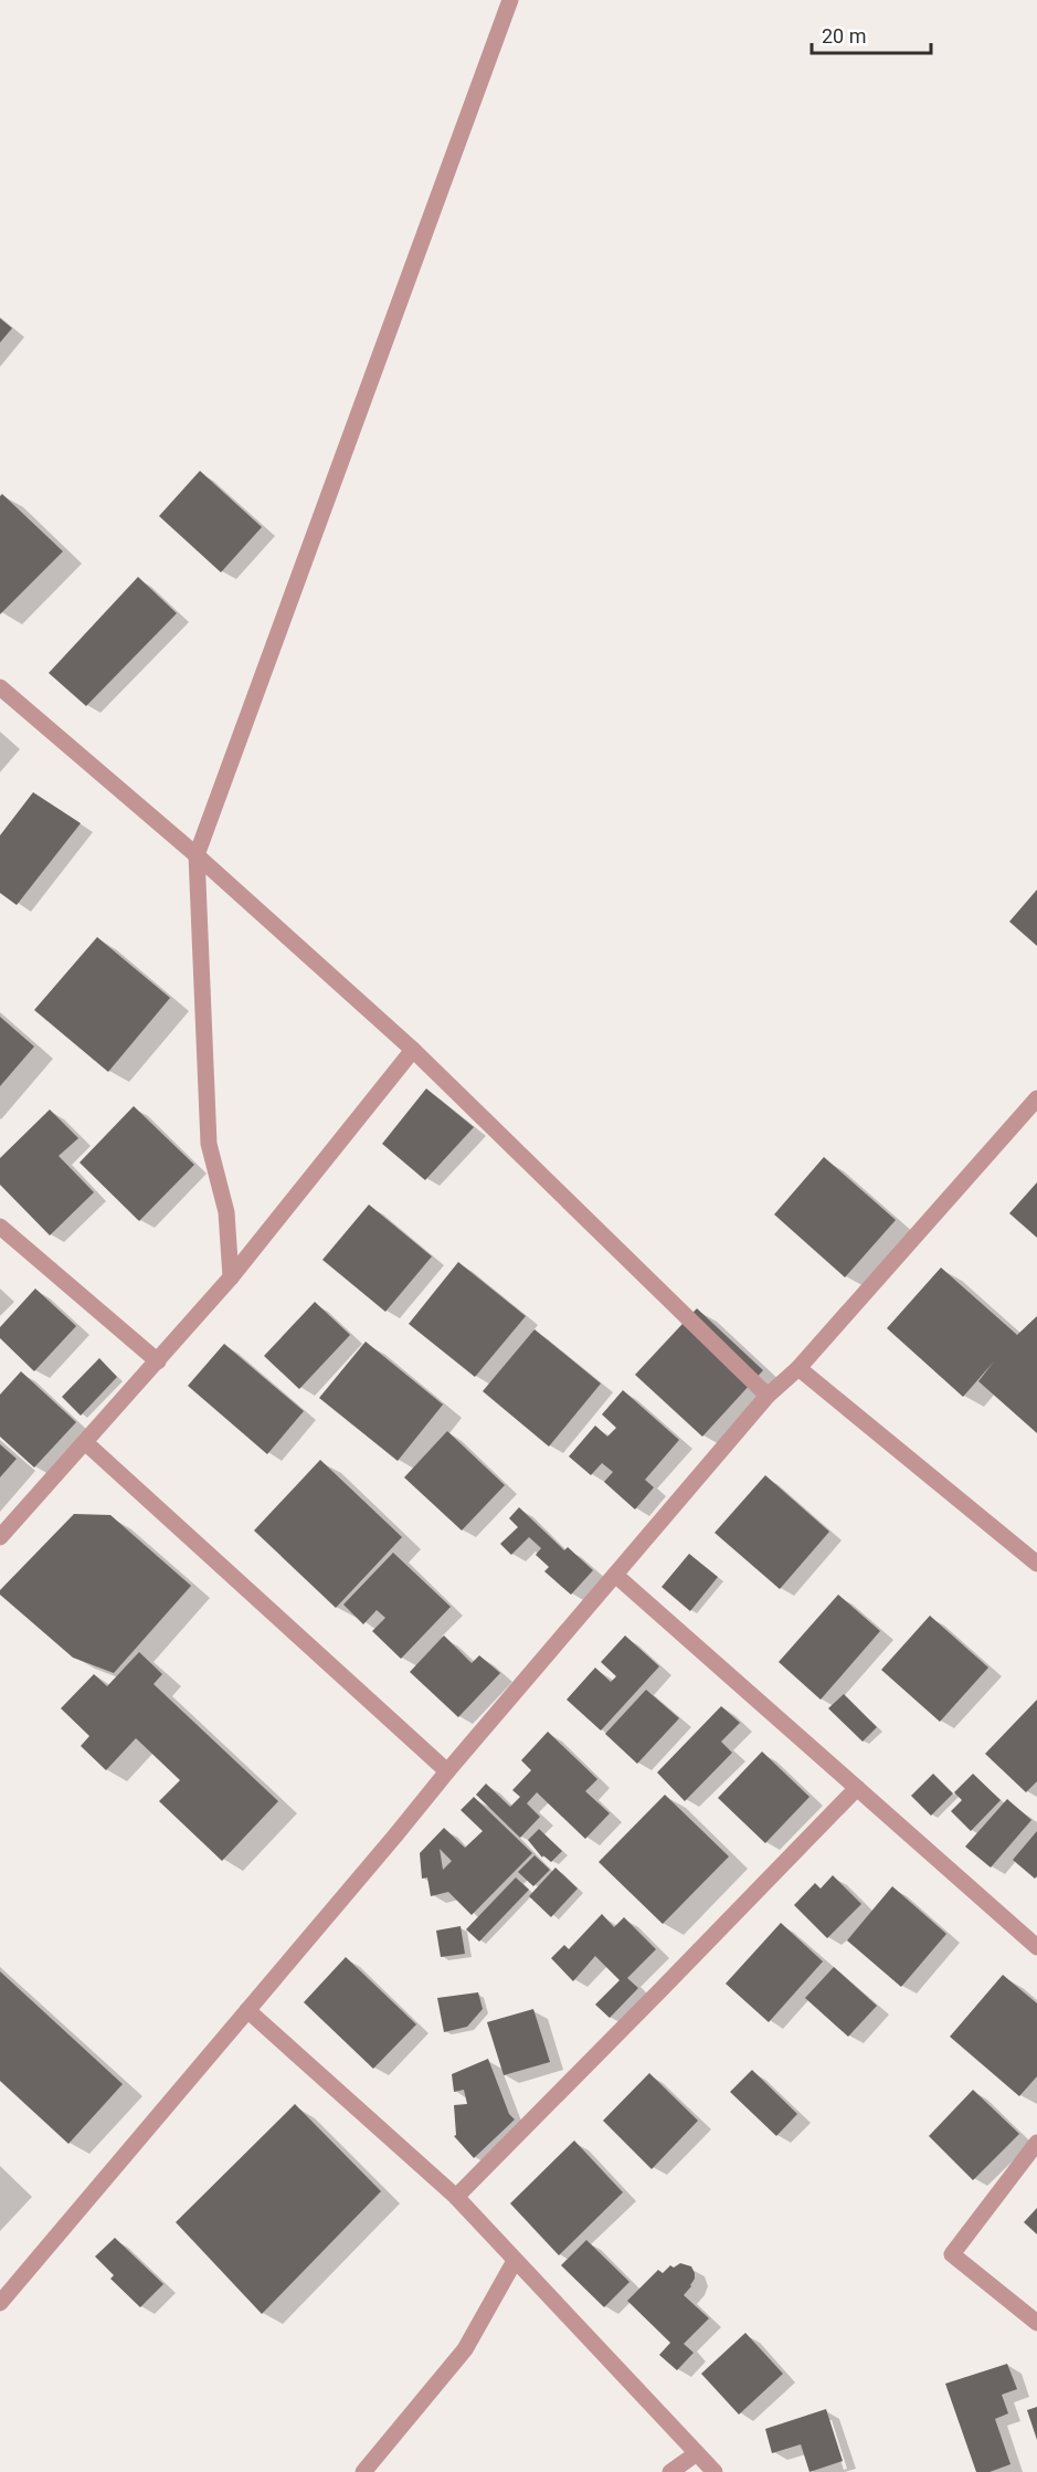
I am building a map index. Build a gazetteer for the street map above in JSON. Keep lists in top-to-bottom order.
{
  "scale_bar": "20 m"
}
